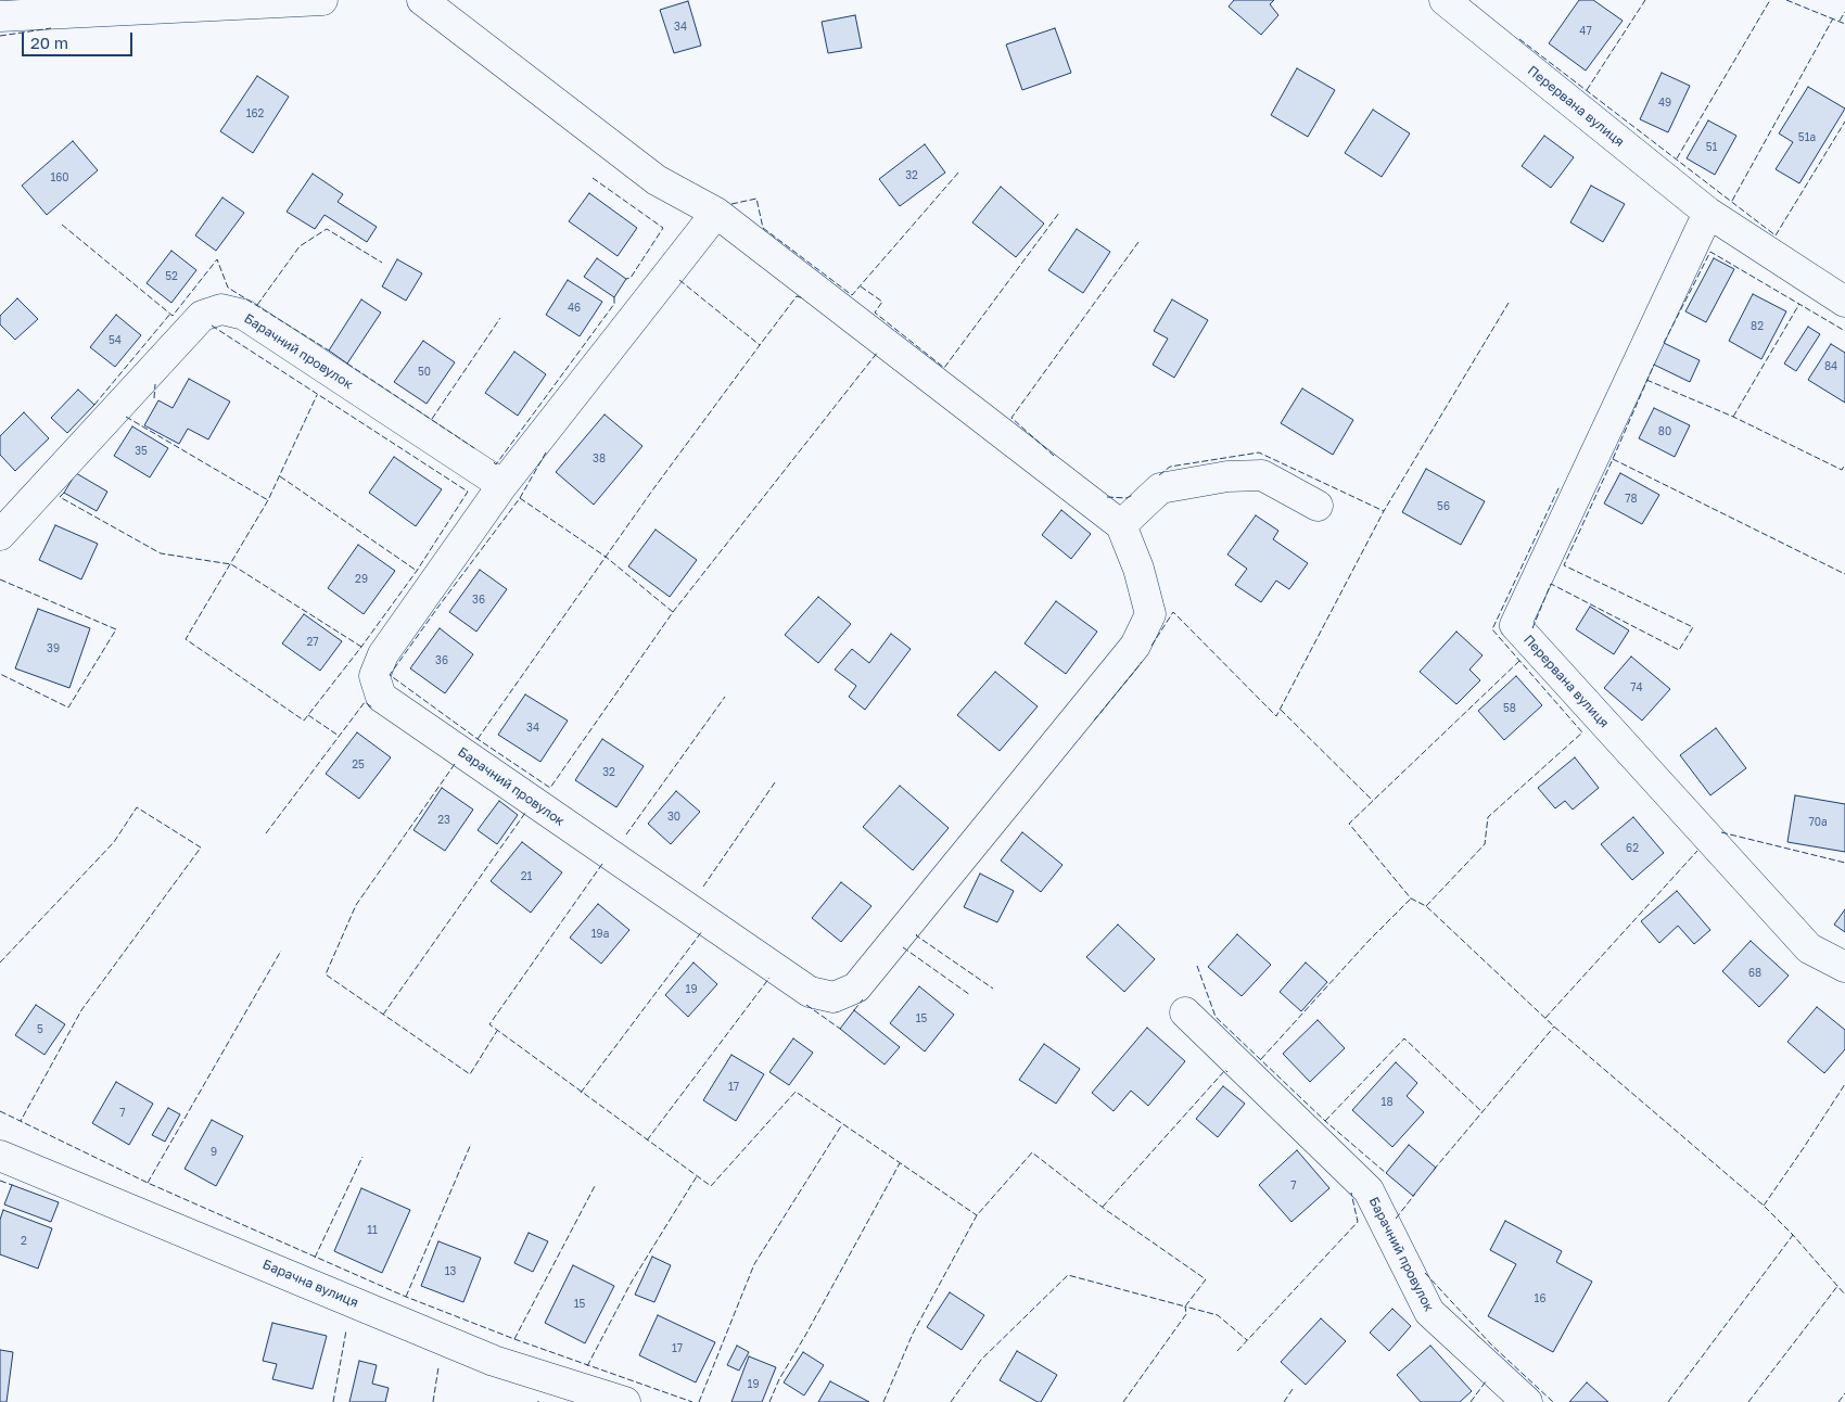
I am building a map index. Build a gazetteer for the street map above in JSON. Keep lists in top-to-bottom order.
{
  "streets": {
    "street": ["Перервана вулиця", "Барачний провулок", "Барачна вулиця"]
  },
  "house_numbers": [
    "34",
    "47",
    "49",
    "162",
    "51а",
    "51",
    "32",
    "160",
    "52",
    "46",
    "82",
    "54",
    "84",
    "50",
    "80",
    "35",
    "38",
    "78",
    "56",
    "29",
    "36",
    "27",
    "39",
    "36",
    "74",
    "58",
    "34",
    "25",
    "32",
    "30",
    "23",
    "70а",
    "62",
    "21",
    "19а",
    "68",
    "19",
    "15",
    "5",
    "17",
    "18",
    "7",
    "9",
    "7",
    "11",
    "2",
    "13",
    "16",
    "15",
    "17",
    "19"
  ],
  "scale_bar": "20 m"
}
